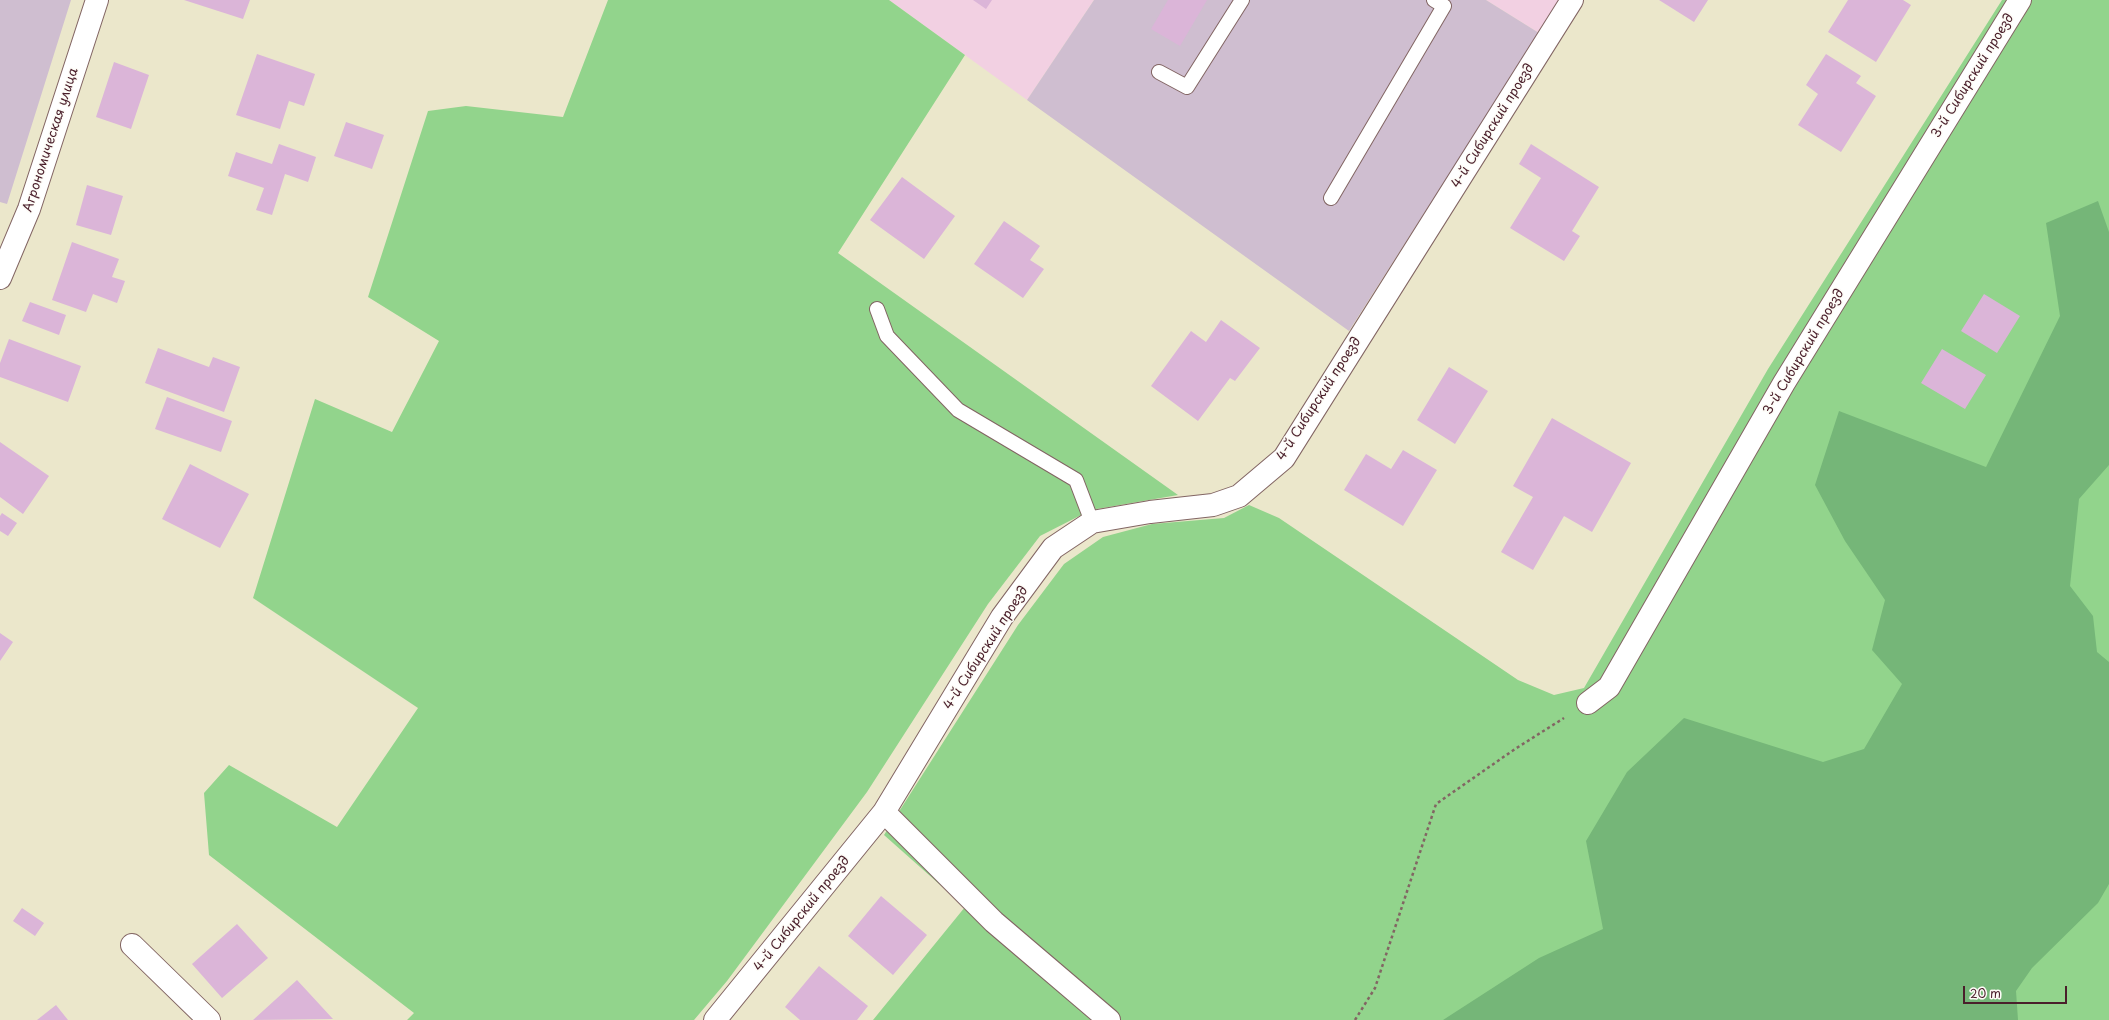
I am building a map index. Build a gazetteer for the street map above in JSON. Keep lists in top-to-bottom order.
{
  "streets": {
    "street": ["3-й Сибирский проезд", "4-й Сибирский проезд", "Агрономическая улица"]
  },
  "scale_bar": "20 m"
}
